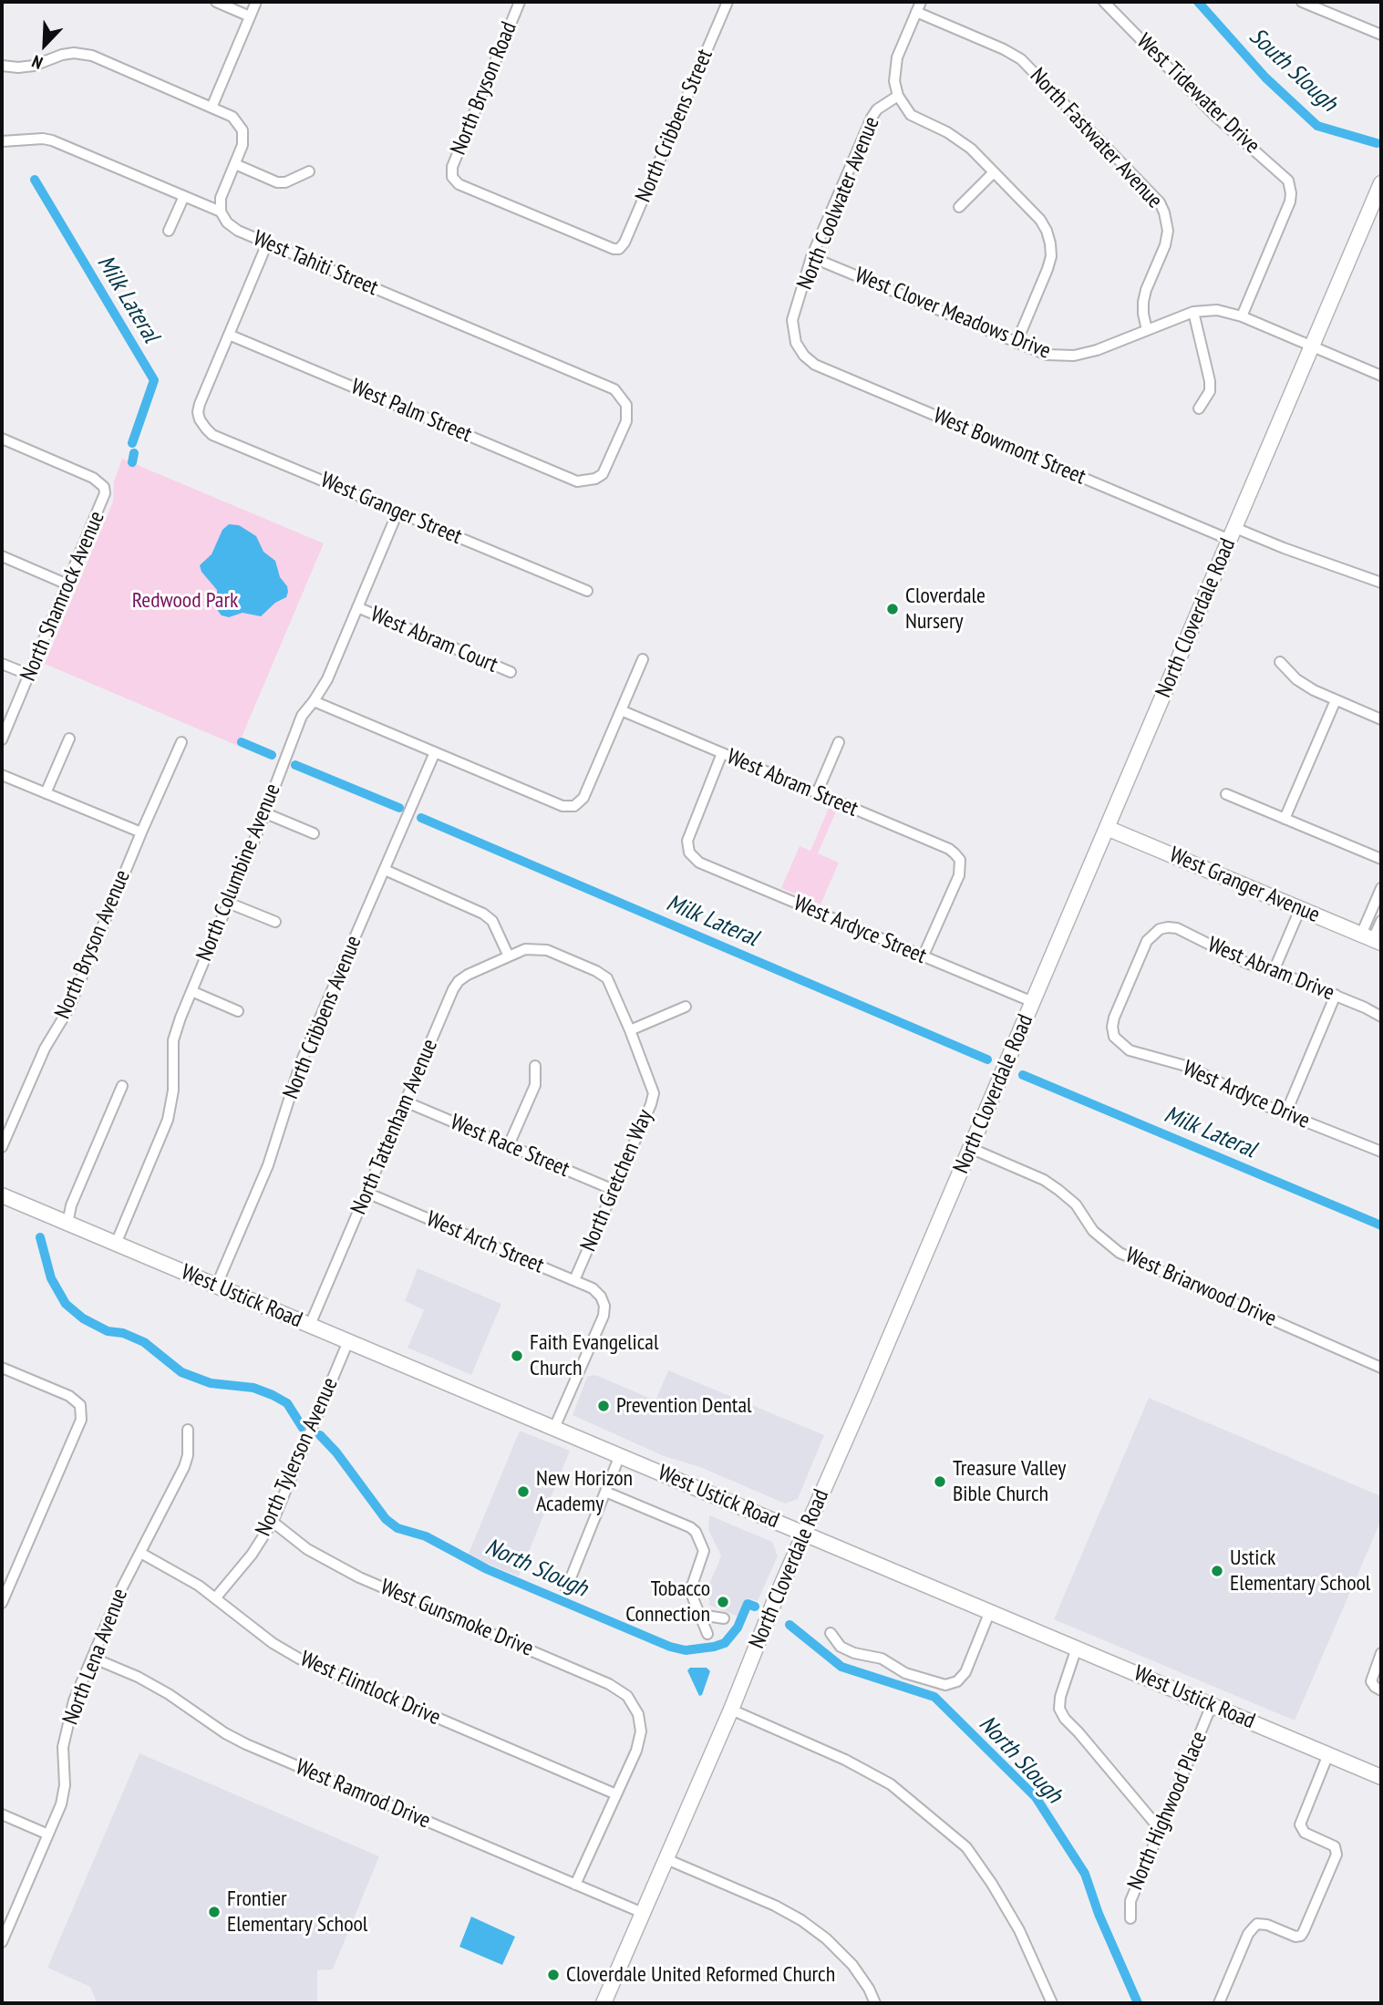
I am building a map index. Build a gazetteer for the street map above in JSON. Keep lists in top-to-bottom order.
{
  "streets": {
    "main road": ["North Cloverdale Road", "West Granger Avenue", "West Ustick Road"],
    "street": [
      "North Bryson Road",
      "West Tidewater Drive",
      "North Cribbens Street",
      "North Fastwater Avenue",
      "North Coolwater Avenue",
      "West Tahiti Street",
      "West Clover Meadows Drive",
      "West Palm Street",
      "West Bowmont Street",
      "West Granger Street",
      "North Shamrock Avenue",
      "West Abram Court",
      "West Abram Street",
      "North Columbine Avenue",
      "West Ardyce Street",
      "North Bryson Avenue",
      "West Abram Drive",
      "North Cribbens Avenue",
      "West Ardyce Drive",
      "North Tattenham Avenue",
      "West Race Street",
      "North Gretchen Way",
      "West Arch Street",
      "West Briarwood Drive",
      "North Tylerson Avenue",
      "West Gunsmoke Drive",
      "North Lena Avenue",
      "West Flintlock Drive",
      "West Ramrod Drive",
      "North Highwood Place"
    ]
  },
  "crossings": [
    ["North Bryson Road", "North Cribbens Street"],
    ["West Tidewater Drive", "West Clover Meadows Drive"],
    ["North Fastwater Avenue", "North Coolwater Avenue"],
    ["North Fastwater Avenue", "West Clover Meadows Drive"],
    ["North Coolwater Avenue", "West Clover Meadows Drive"],
    ["North Coolwater Avenue", "West Bowmont Street"],
    ["West Tahiti Street", "West Palm Street"],
    ["West Clover Meadows Drive", "North Cloverdale Road"],
    ["West Palm Street", "West Granger Street"],
    ["West Bowmont Street", "North Cloverdale Road"],
    ["West Granger Street", "North Columbine Avenue"],
    ["North Cloverdale Road", "West Granger Avenue"],
    ["North Cloverdale Road", "West Ardyce Street"],
    ["North Cloverdale Road", "West Briarwood Drive"],
    ["North Cloverdale Road", "West Ustick Road"],
    ["North Cloverdale Road", "West Ramrod Drive"],
    ["West Abram Court", "North Columbine Avenue"],
    ["West Abram Street", "West Ardyce Street"],
    ["North Columbine Avenue", "West Ustick Road"],
    ["West Abram Drive", "West Ardyce Drive"],
    ["North Cribbens Avenue", "West Ustick Road"],
    ["North Tattenham Avenue", "West Race Street"],
    ["North Tattenham Avenue", "North Gretchen Way"],
    ["North Tattenham Avenue", "West Arch Street"],
    ["North Tattenham Avenue", "West Ustick Road"],
    ["West Race Street", "North Gretchen Way"],
    ["North Gretchen Way", "West Arch Street"],
    ["West Arch Street", "West Ustick Road"],
    ["West Ustick Road", "North Tylerson Avenue"],
    ["West Ustick Road", "North Highwood Place"],
    ["North Tylerson Avenue", "West Gunsmoke Drive"],
    ["North Tylerson Avenue", "West Flintlock Drive"],
    ["West Gunsmoke Drive", "West Flintlock Drive"],
    ["North Lena Avenue", "West Flintlock Drive"],
    ["North Lena Avenue", "West Ramrod Drive"]
  ],
  "water": ["South Slough", "Milk Lateral", "North Slough"],
  "parks": ["Redwood Park"],
  "places": [
    "Cloverdale Nursery",
    "Faith Evangelical Church",
    "Prevention Dental",
    "Treasure Valley Bible Church",
    "New Horizon Academy",
    "Ustick Elementary School",
    "Tobacco Connection",
    "Frontier Elementary School",
    "Cloverdale United Reformed Church"
  ],
  "north": "bottom left"
}
